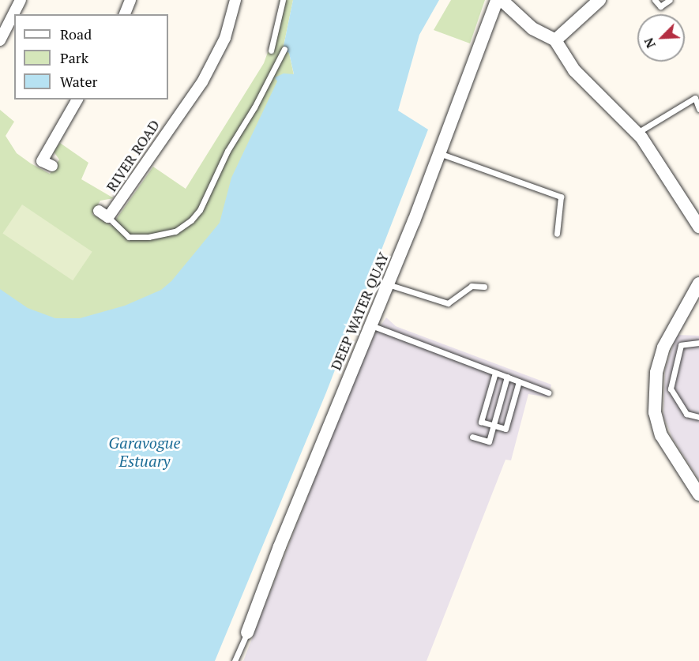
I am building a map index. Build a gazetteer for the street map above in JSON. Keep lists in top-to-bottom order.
{
  "streets": {
    "street": ["RIVER ROAD", "DEEP WATER QUAY"]
  },
  "water": ["Garavogue Estuary"],
  "legend": ["Road", "Park", "Water"],
  "north": "bottom left"
}
